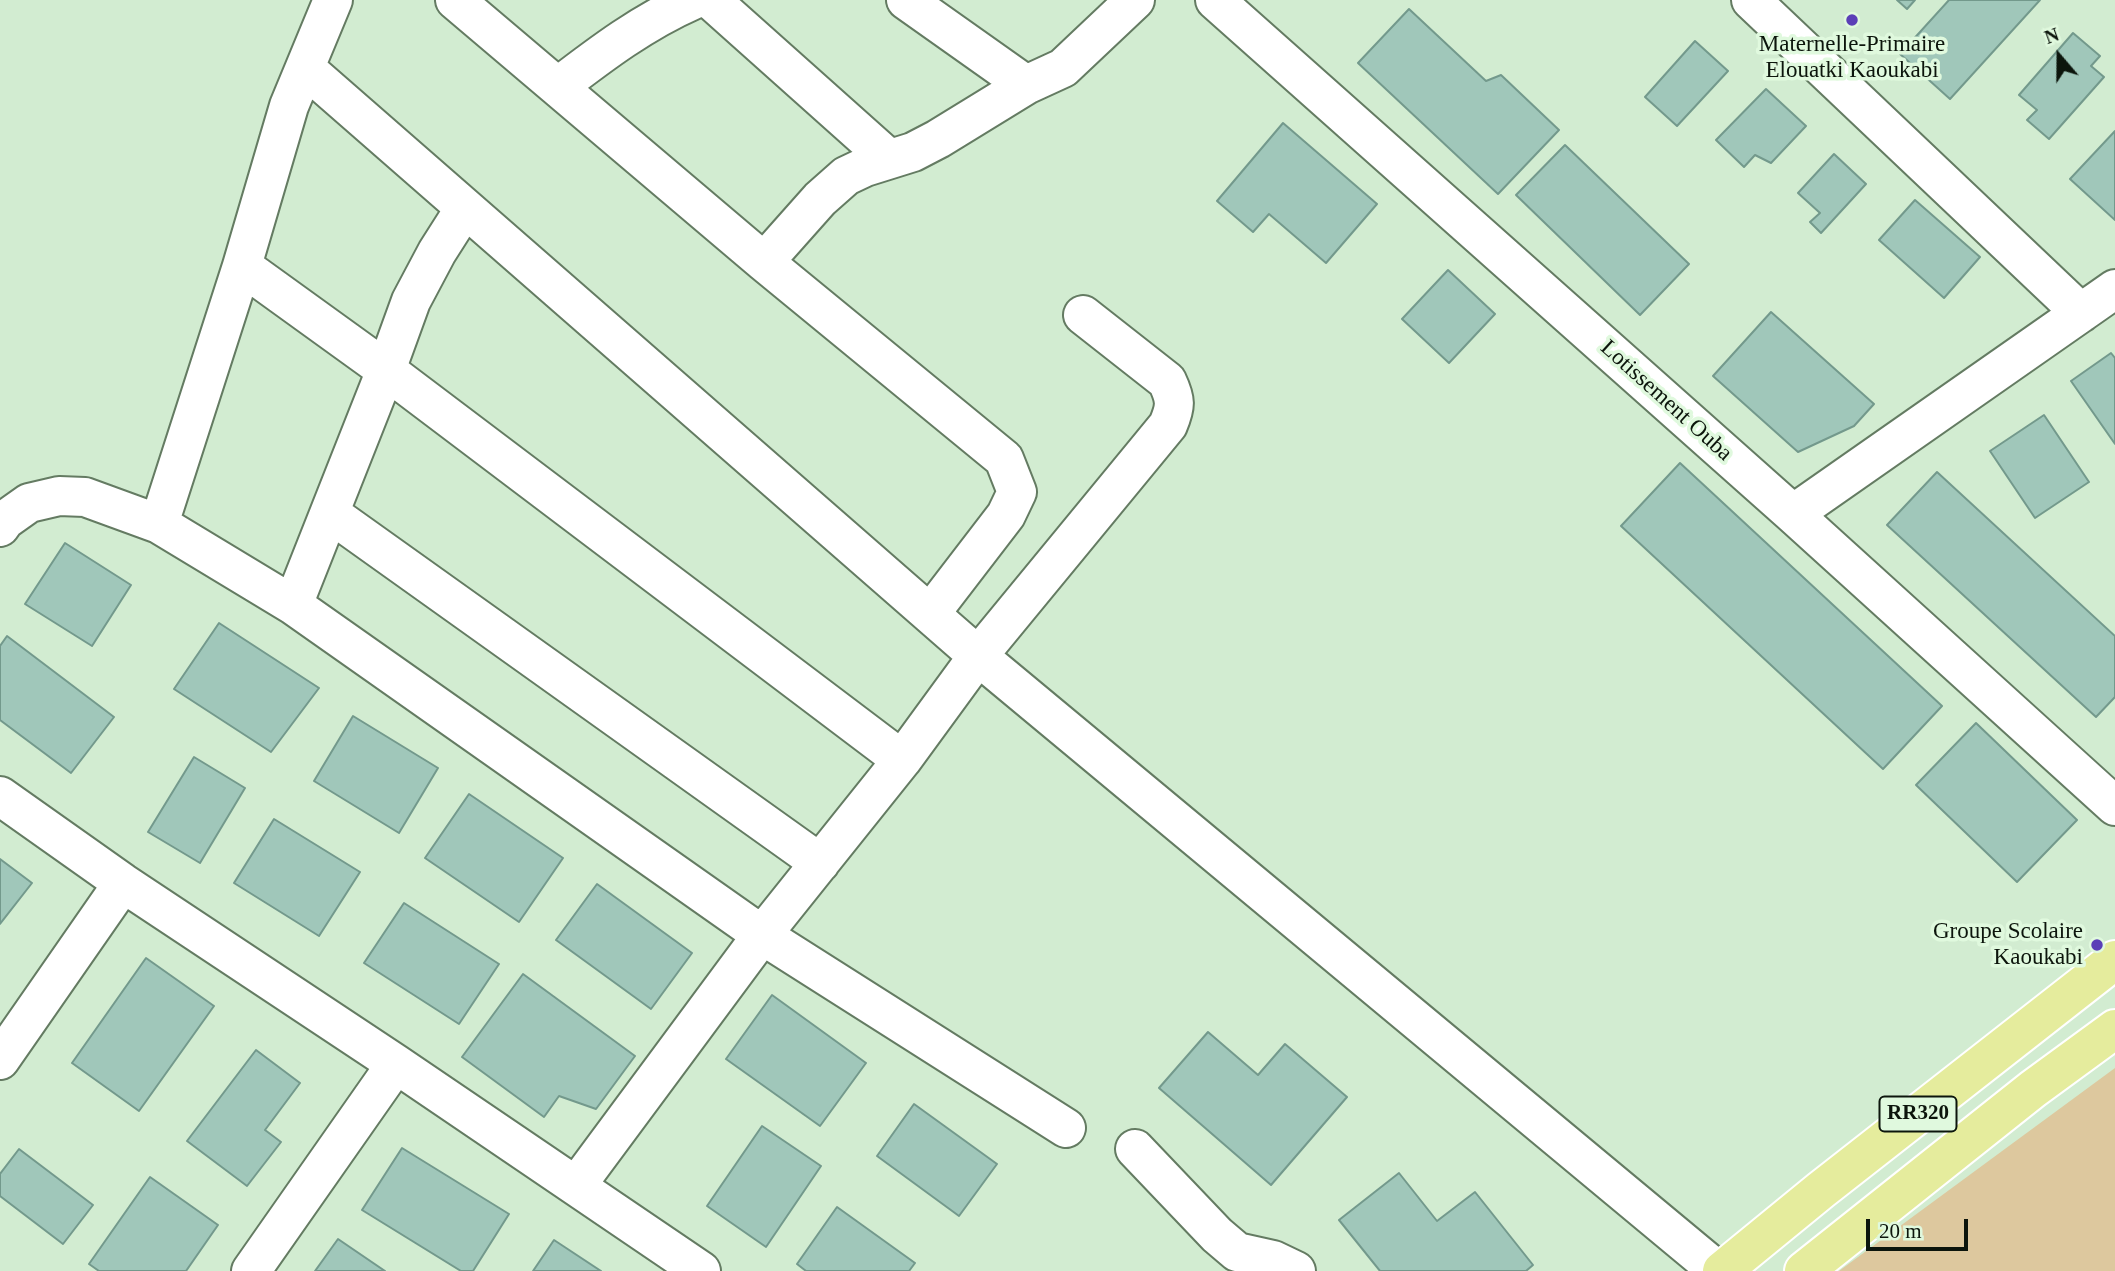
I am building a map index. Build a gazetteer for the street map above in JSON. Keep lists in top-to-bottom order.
{
  "streets": {
    "main road": ["RR320"],
    "street": ["Lotissement Ouba"]
  },
  "places": ["Maternelle-Primaire Elouatki Kaoukabi", "Groupe Scolaire Kaoukabi"],
  "scale_bar": "20 m",
  "north": "top"
}
